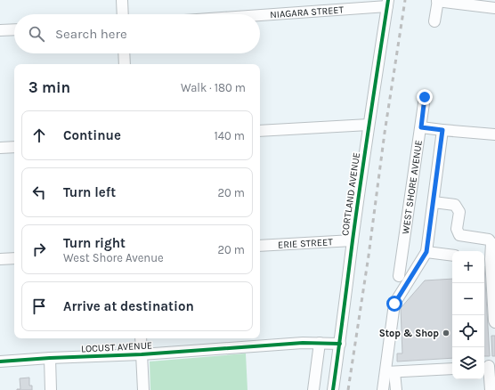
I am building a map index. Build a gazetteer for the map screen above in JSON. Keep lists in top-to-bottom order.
{
  "streets": {
    "street": [
      "NIAGARA STREET",
      "WEST SHORE AVENUE",
      "CORTLAND AVENUE",
      "ERIE STREET",
      "LOCUST AVENUE"
    ]
  },
  "crossings": [
    ["NIAGARA STREET", "CORTLAND AVENUE"],
    ["CORTLAND AVENUE", "ERIE STREET"],
    ["CORTLAND AVENUE", "LOCUST AVENUE"]
  ],
  "places": ["Stop & Shop"],
  "page": {
    "search": "Search here",
    "heading": ["3 min", "Walk · 180 m"],
    "list": [
      ["Continue", "140 m"],
      ["Turn left", "20 m"],
      ["Turn right", "West Shore Avenue", "20 m"],
      "Arrive at destination"
    ],
    "map_buttons": ["+", "−"]
  }
}
